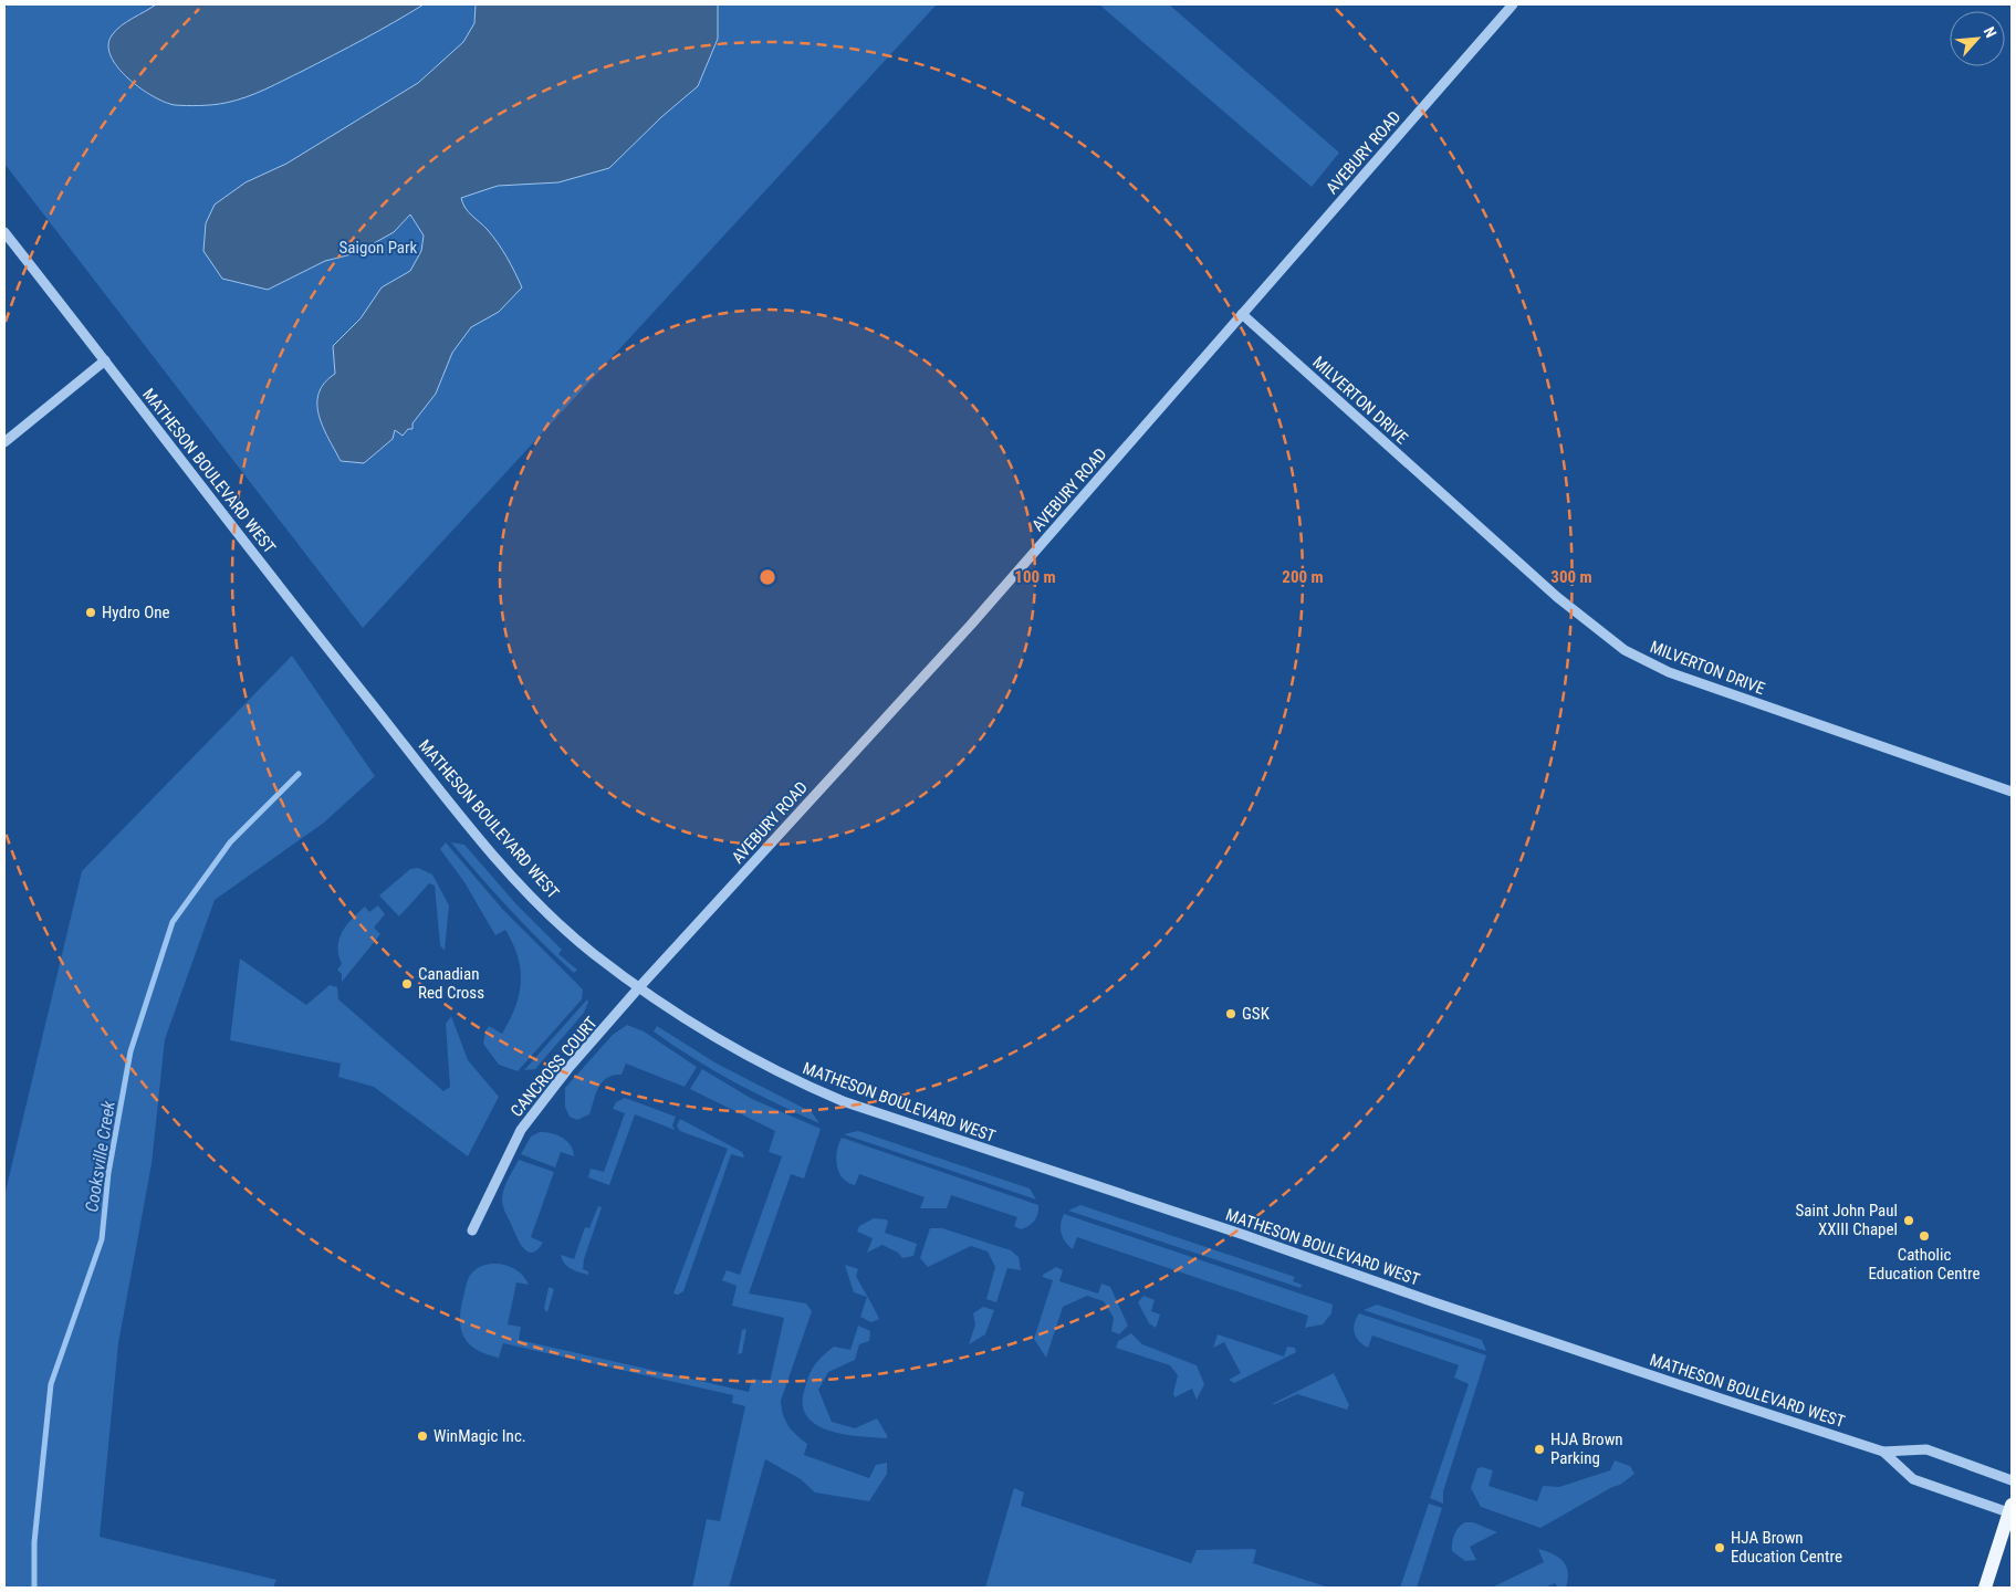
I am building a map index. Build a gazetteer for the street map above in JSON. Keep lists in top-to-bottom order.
{
  "streets": {
    "street": [
      "AVEBURY ROAD",
      "MILVERTON DRIVE",
      "MATHESON BOULEVARD WEST",
      "CANCROSS COURT"
    ]
  },
  "crossings": [
    ["AVEBURY ROAD", "MILVERTON DRIVE"],
    ["AVEBURY ROAD", "MATHESON BOULEVARD WEST"],
    ["AVEBURY ROAD", "CANCROSS COURT"],
    ["MATHESON BOULEVARD WEST", "CANCROSS COURT"]
  ],
  "water": ["Cooksville Creek"],
  "parks": ["Saigon Park"],
  "places": [
    "Hydro One",
    "Canadian Red Cross",
    "GSK",
    "Saint John Paul XXIII Chapel",
    "Catholic Education Centre",
    "WinMagic Inc.",
    "HJA Brown Parking",
    "HJA Brown Education Centre"
  ],
  "north": "top right",
  "rings": ["100 m", "200 m", "300 m"]
}
